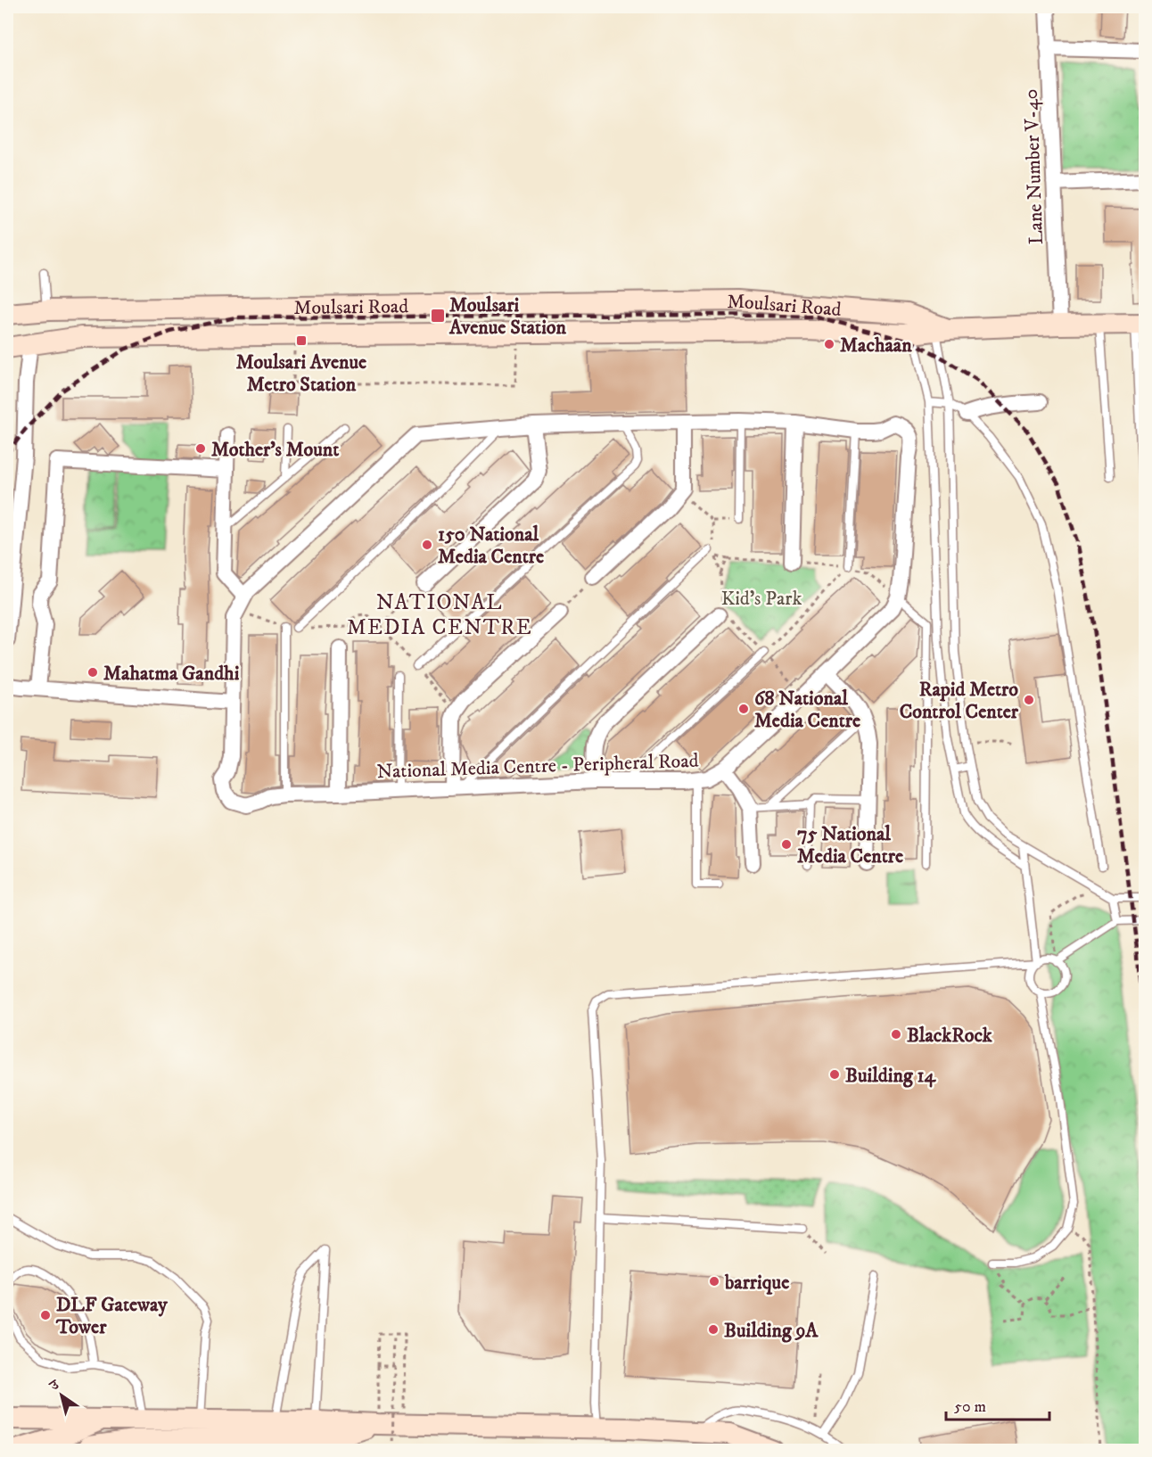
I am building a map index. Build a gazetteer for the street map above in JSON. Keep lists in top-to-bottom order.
{
  "streets": {
    "street": ["Lane Number V-40", "Moulsari Road", "National Media Centre - Peripheral Road"]
  },
  "crossings": [
    ["Lane Number V-40", "Moulsari Road"]
  ],
  "districts": ["NATIONAL MEDIA CENTRE"],
  "parks": ["Kid's Park"],
  "places": {
    "transit": ["Moulsari Avenue Station", "Moulsari Avenue Metro Station"],
    "other": [
      "Machaan",
      "Mother's Mount",
      "150 National Media Centre",
      "Mahatma Gandhi",
      "Rapid Metro Control Center",
      "68 National Media Centre",
      "75 National Media Centre",
      "BlackRock",
      "Building 14",
      "barrique",
      "DLF Gateway Tower",
      "Building 9A"
    ]
  },
  "scale_bar": "50 m",
  "north": "top left"
}
